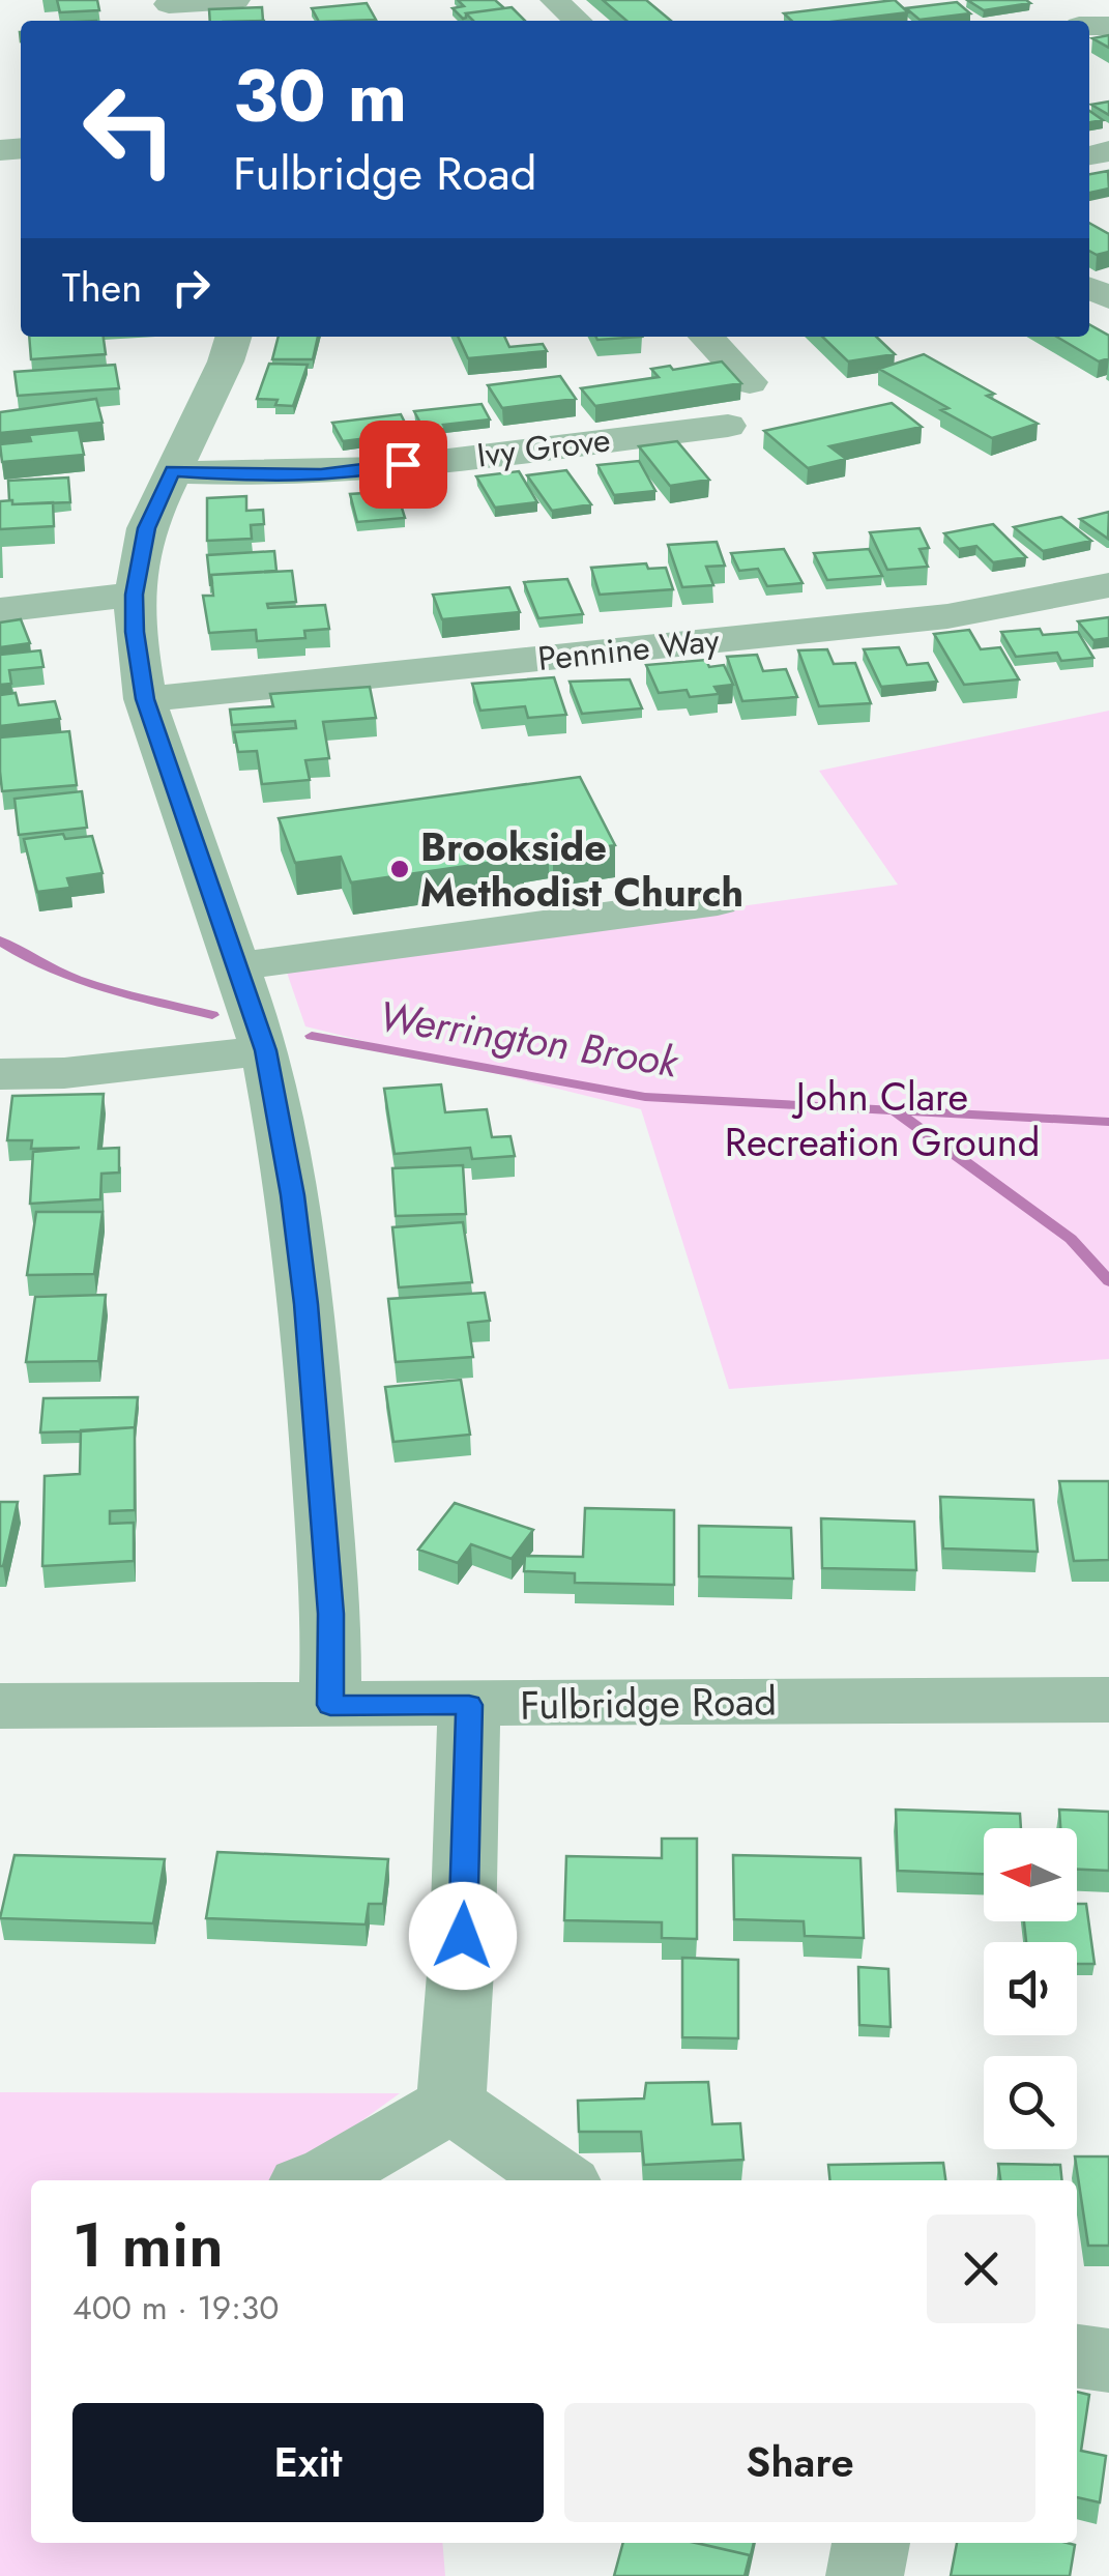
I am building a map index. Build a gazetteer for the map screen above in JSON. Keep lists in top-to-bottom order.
{
  "streets": {
    "street": ["Ivy Grove", "Pennine Way", "Fulbridge Road"]
  },
  "water": ["Werrington Brook"],
  "parks": ["John Clare Recreation Ground"],
  "places": ["Brookside Methodist Church"],
  "north": "left",
  "page": {
    "turn": ["30 m", "Fulbridge Road"],
    "then": "Then",
    "heading": ["1 min", "400 m · 19:30"],
    "buttons": ["Exit", "Share"]
  }
}
